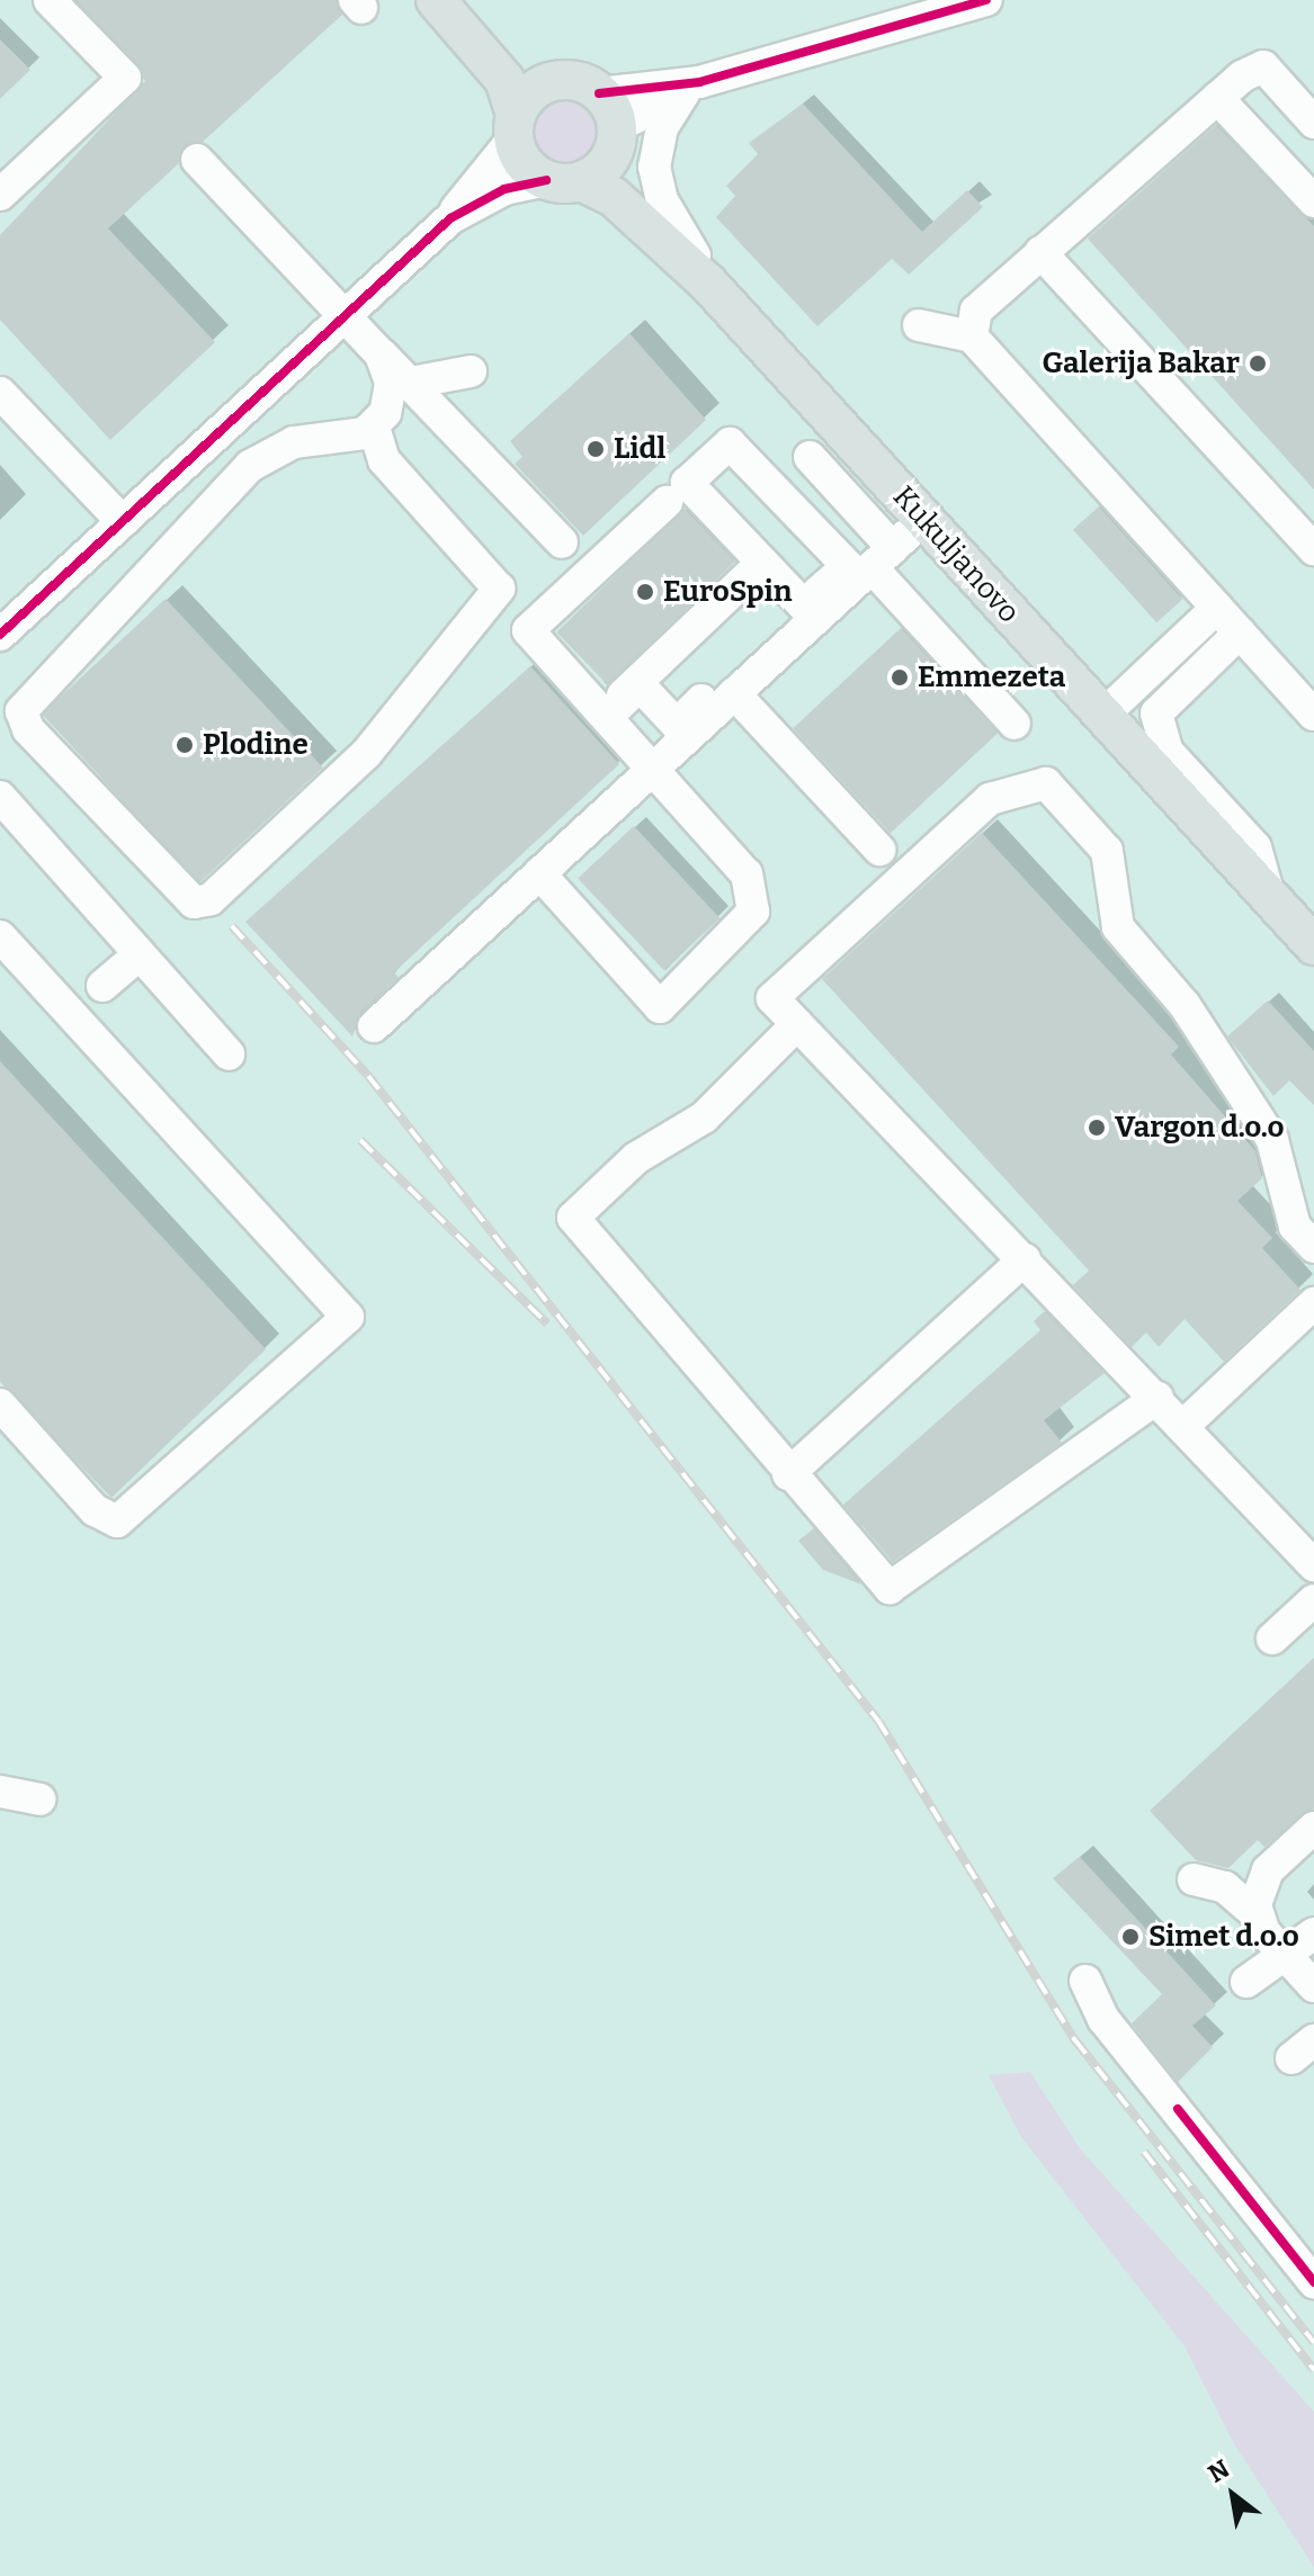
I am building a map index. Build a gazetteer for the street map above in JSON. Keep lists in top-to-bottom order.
{
  "streets": {
    "main road": ["Kukuljanovo"]
  },
  "places": [
    "Galerija Bakar",
    "Lidl",
    "EuroSpin",
    "Emmezeta",
    "Plodine",
    "Vargon d.o.o",
    "Simet d.o.o"
  ],
  "north": "top left"
}
